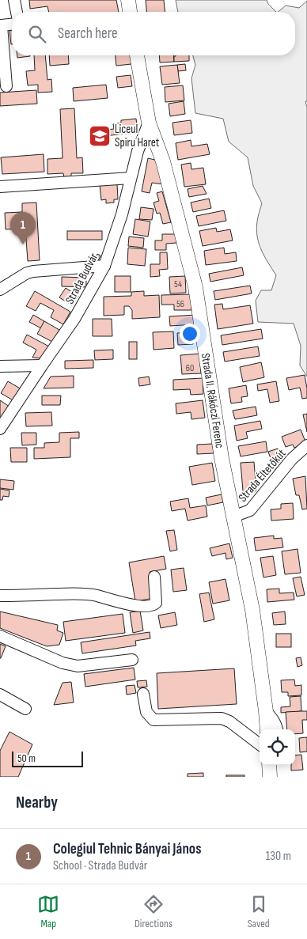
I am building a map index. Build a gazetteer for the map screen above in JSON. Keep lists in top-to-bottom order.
{
  "streets": {
    "main road": ["Strada II. Rákóczi Ferenc"],
    "street": ["Strada Budvár", "Strada Éltetőkút"]
  },
  "crossings": [
    ["Strada Budvár", "Strada II. Rákóczi Ferenc"],
    ["Strada II. Rákóczi Ferenc", "Strada Éltetőkút"]
  ],
  "places": {
    "school or university": ["Liceul Spiru Haret"]
  },
  "house_numbers": ["54", "56", "60"],
  "scale_bar": "50 m",
  "page": {
    "search": "Search here",
    "pins": "1",
    "scale": "50 m",
    "heading": "Nearby",
    "list": [
      {
        "mark": "1",
        "name": "Colegiul Tehnic Bányai János",
        "note": "School · Strada Budvár",
        "value": "130 m"
      }
    ],
    "nav": ["Map", "Directions", "Saved"]
  }
}
